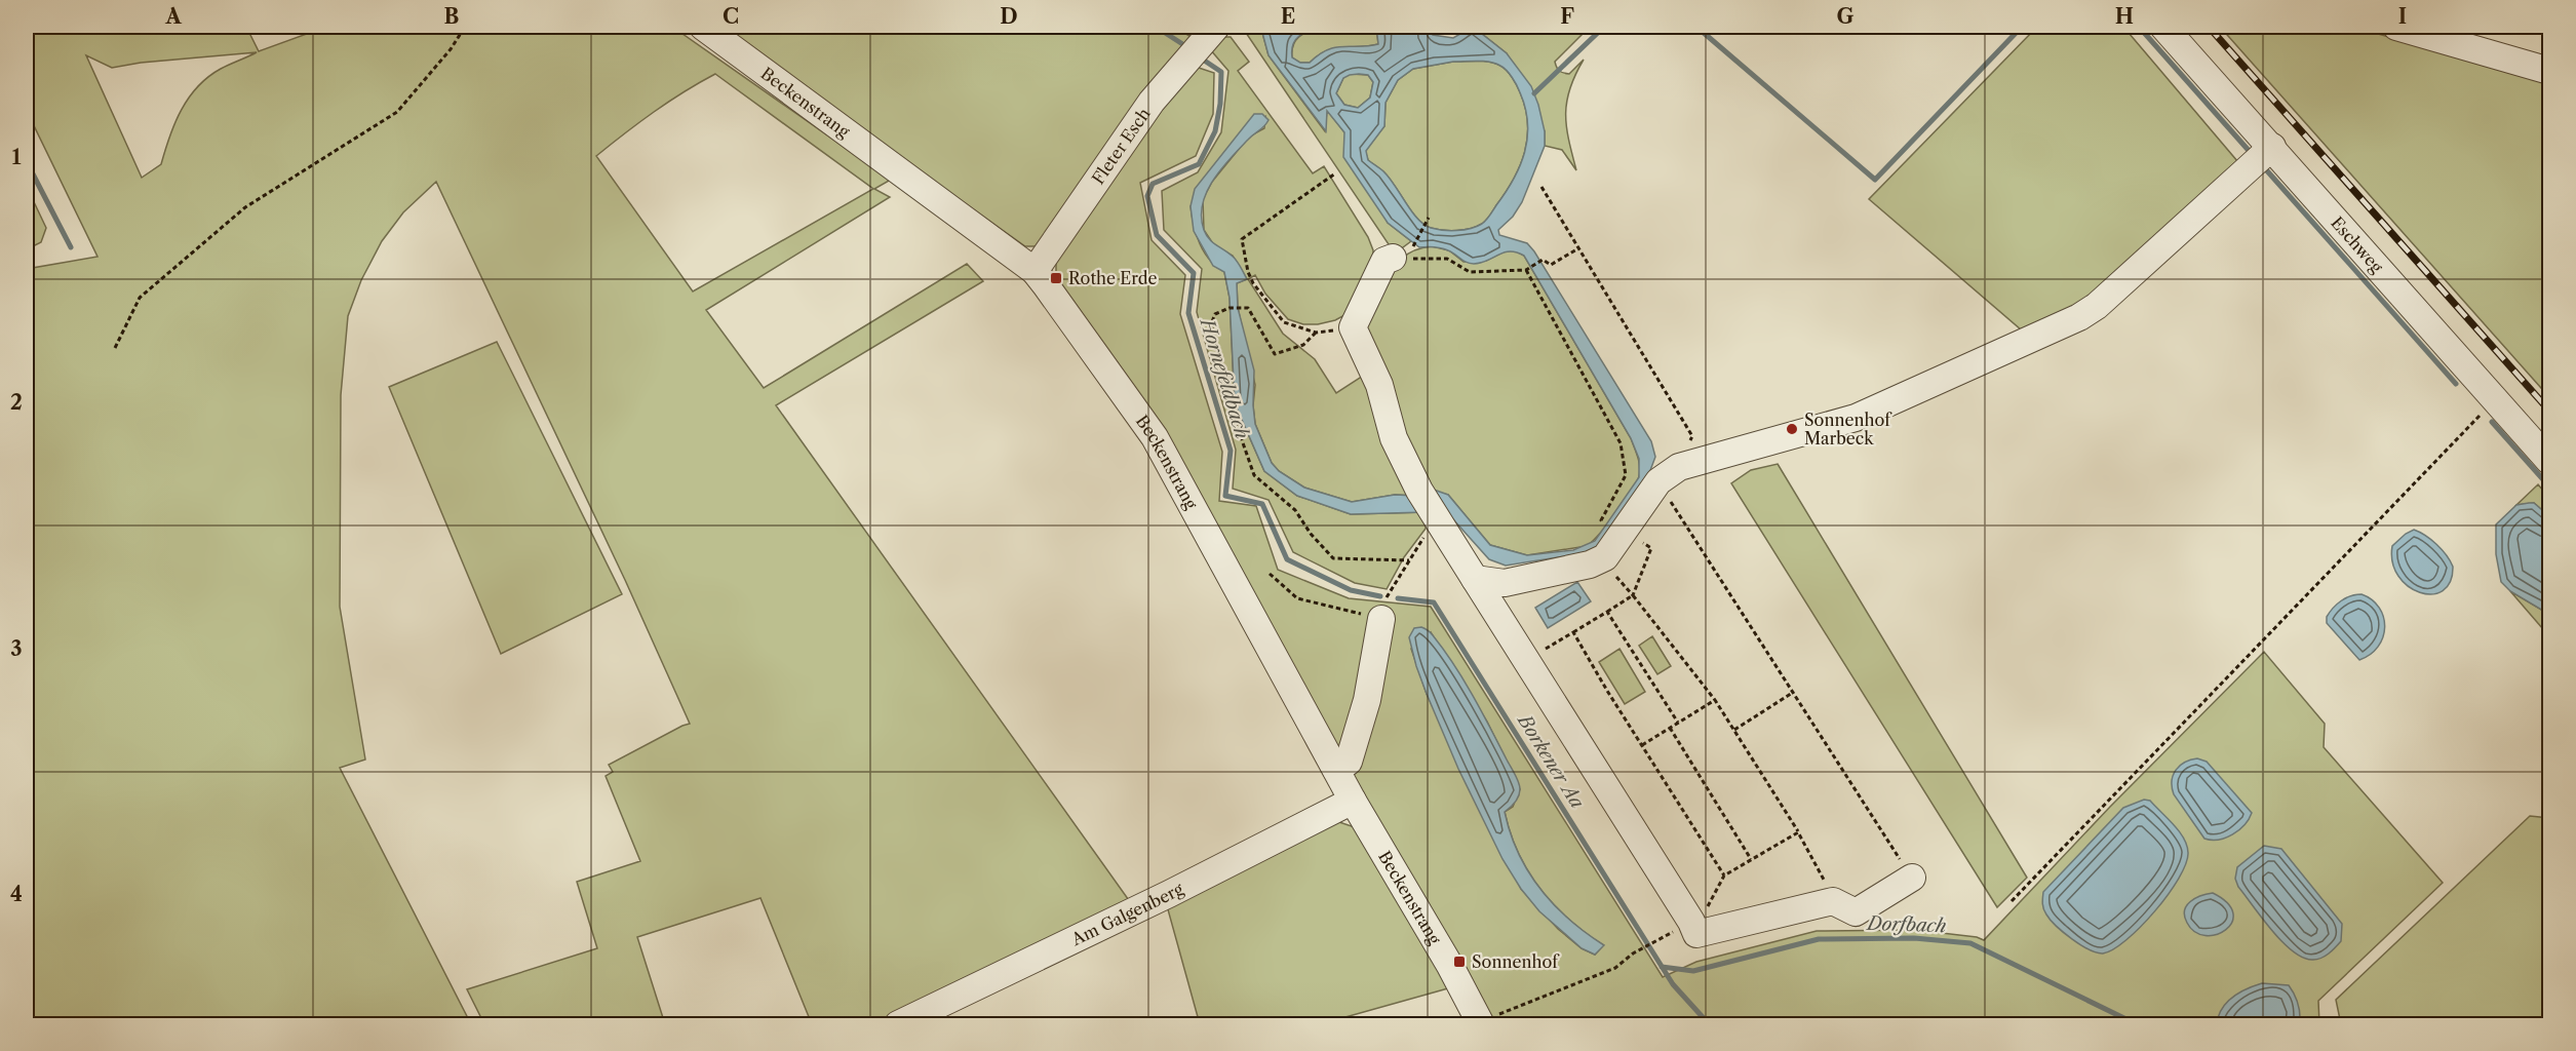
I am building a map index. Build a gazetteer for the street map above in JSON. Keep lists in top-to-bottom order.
{
  "streets": {
    "street": [
      "Beckenstrang",
      "Fleter Esch",
      "Eschweg",
      "Am Galgenberg"
    ]
  },
  "crossings": [
    ["Beckenstrang", "Fleter Esch"],
    ["Beckenstrang", "Am Galgenberg"]
  ],
  "water": ["Hornefeldbach", "Borkener Aa", "Dorfbach"],
  "places": {
    "transit": ["Rothe Erde", "Sonnenhof"],
    "other": ["Sonnenhof Marbeck"]
  },
  "grid": {
    "columns": [
      "A",
      "B",
      "C",
      "D",
      "E",
      "F",
      "G",
      "H",
      "I"
    ],
    "rows": [
      "1",
      "2",
      "3",
      "4"
    ]
  }
}
